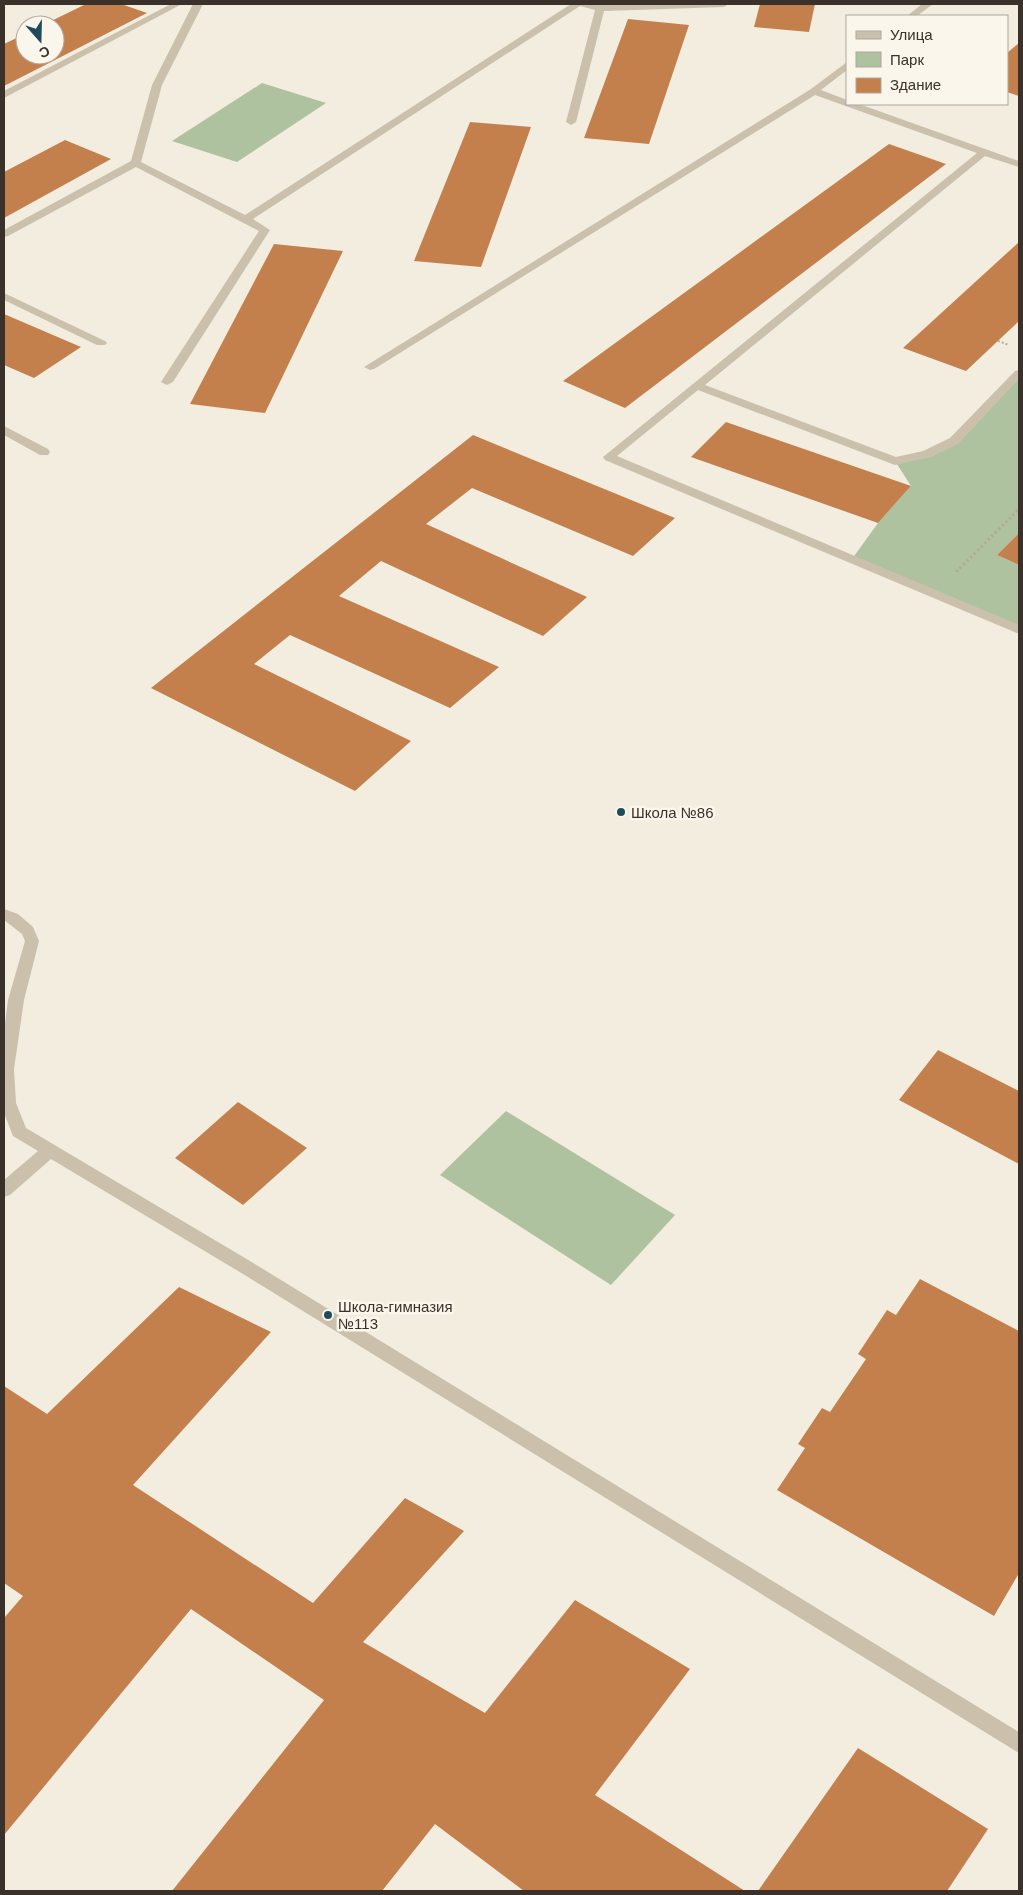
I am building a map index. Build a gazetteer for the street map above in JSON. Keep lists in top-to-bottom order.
{
  "places": ["Школа №86", "Школа-гимназия №113"],
  "legend": ["Улица", "Парк", "Здание"],
  "north": "bottom"
}
